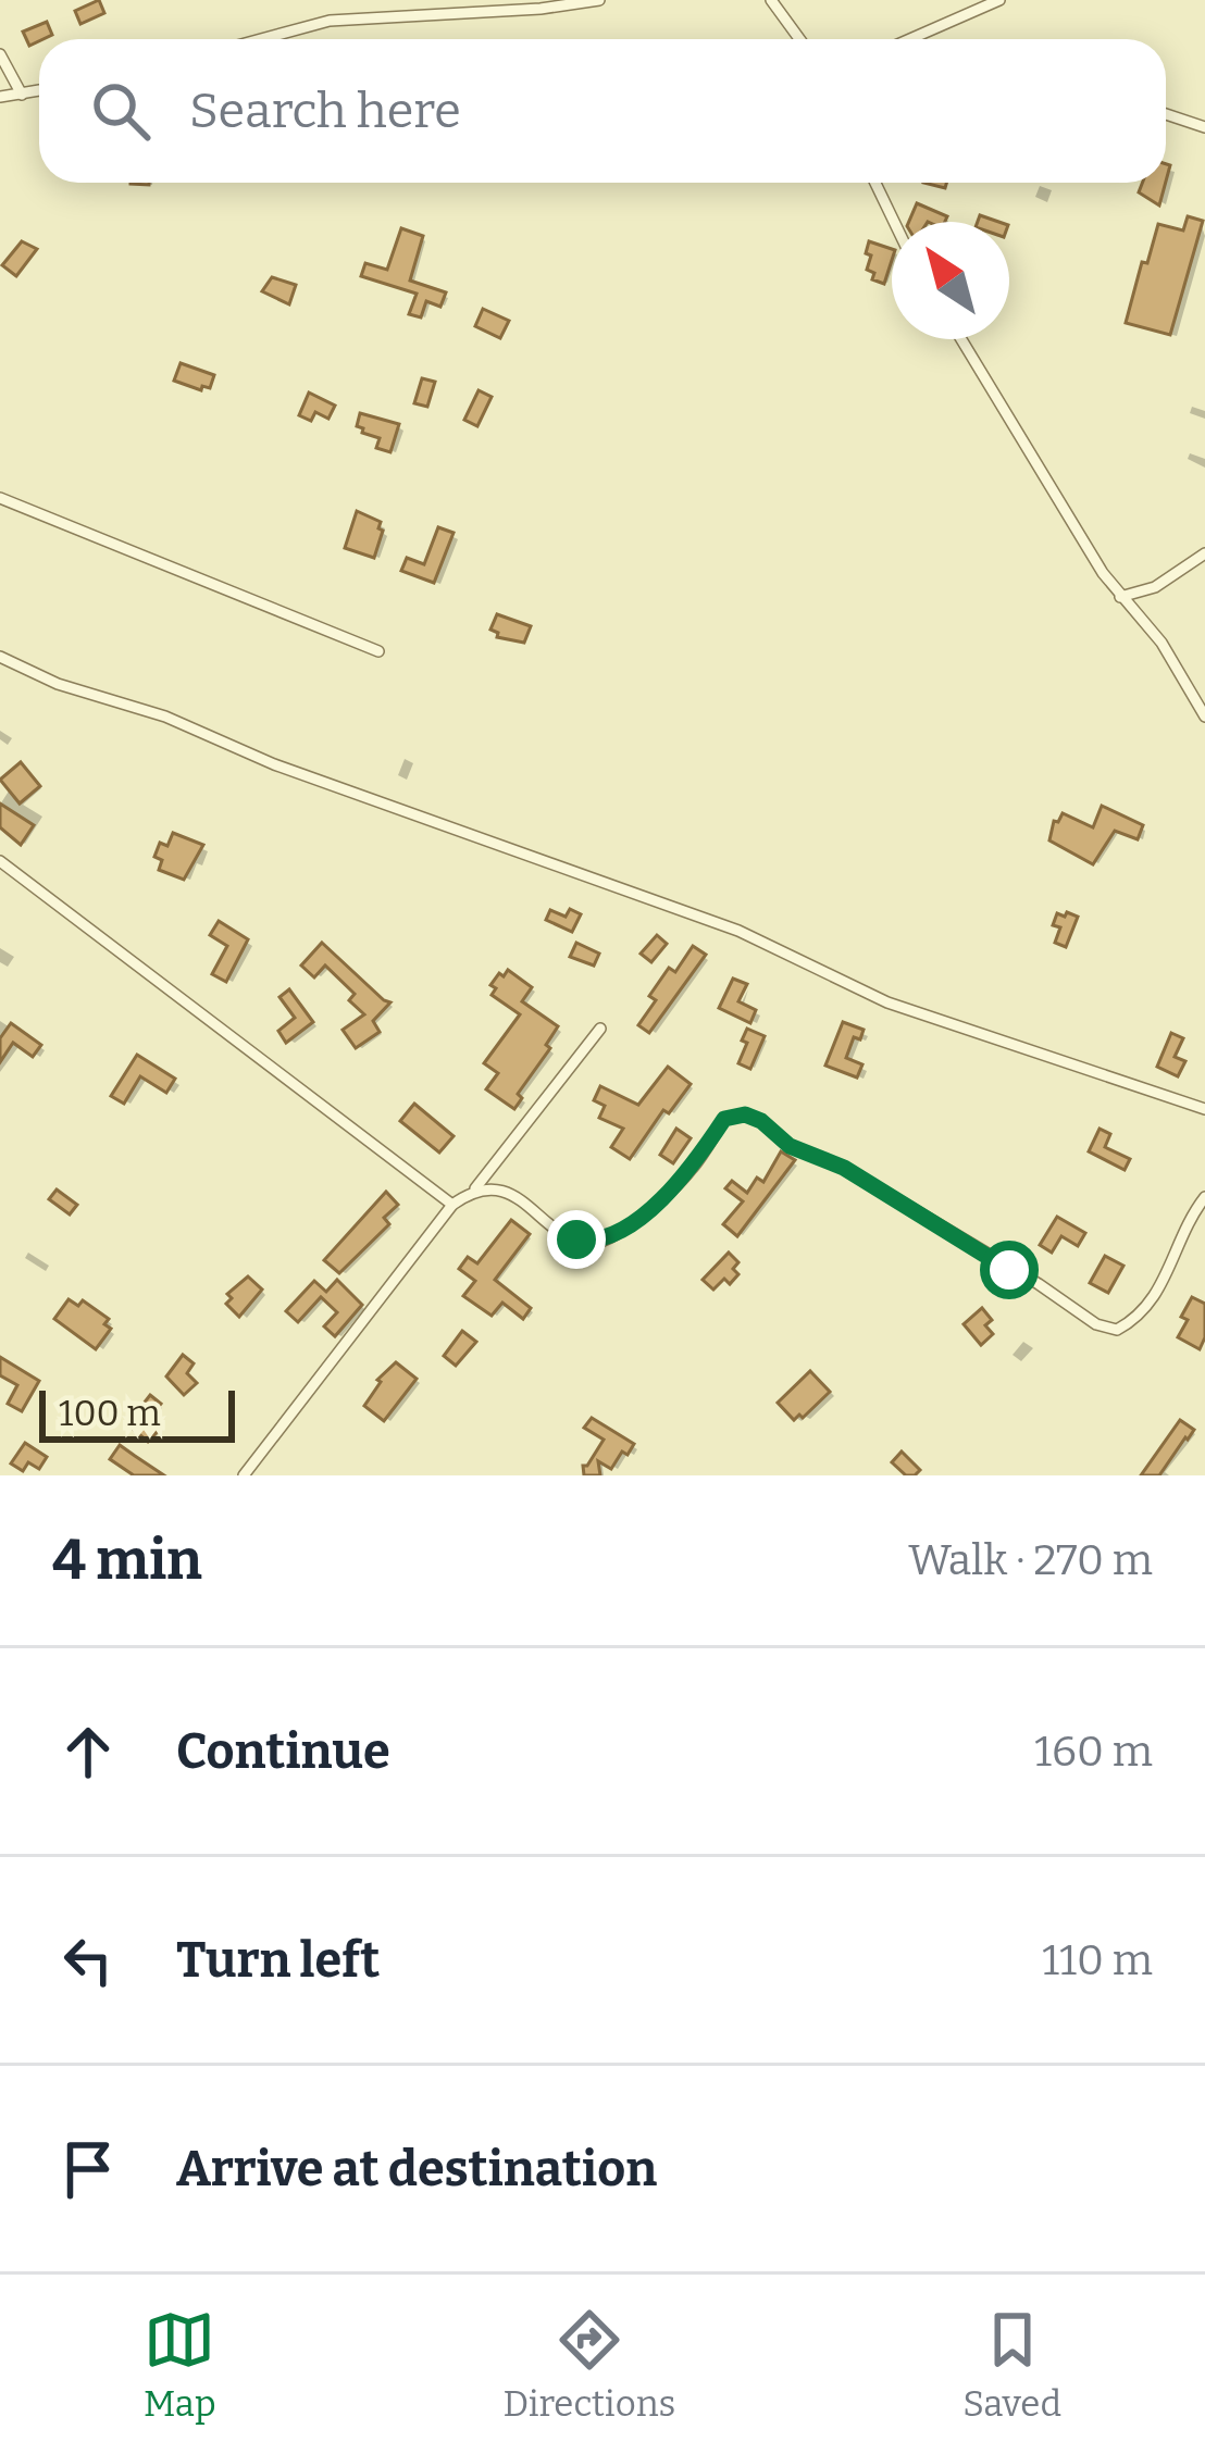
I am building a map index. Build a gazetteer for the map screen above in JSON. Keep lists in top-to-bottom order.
{
  "scale_bar": "100 m",
  "north": "top left",
  "page": {
    "search": "Search here",
    "scale": "100 m",
    "heading": ["4 min", "Walk · 270 m"],
    "list": [
      ["Continue", "160 m"],
      ["Turn left", "110 m"],
      "Arrive at destination"
    ],
    "nav": ["Map", "Directions", "Saved"]
  }
}
